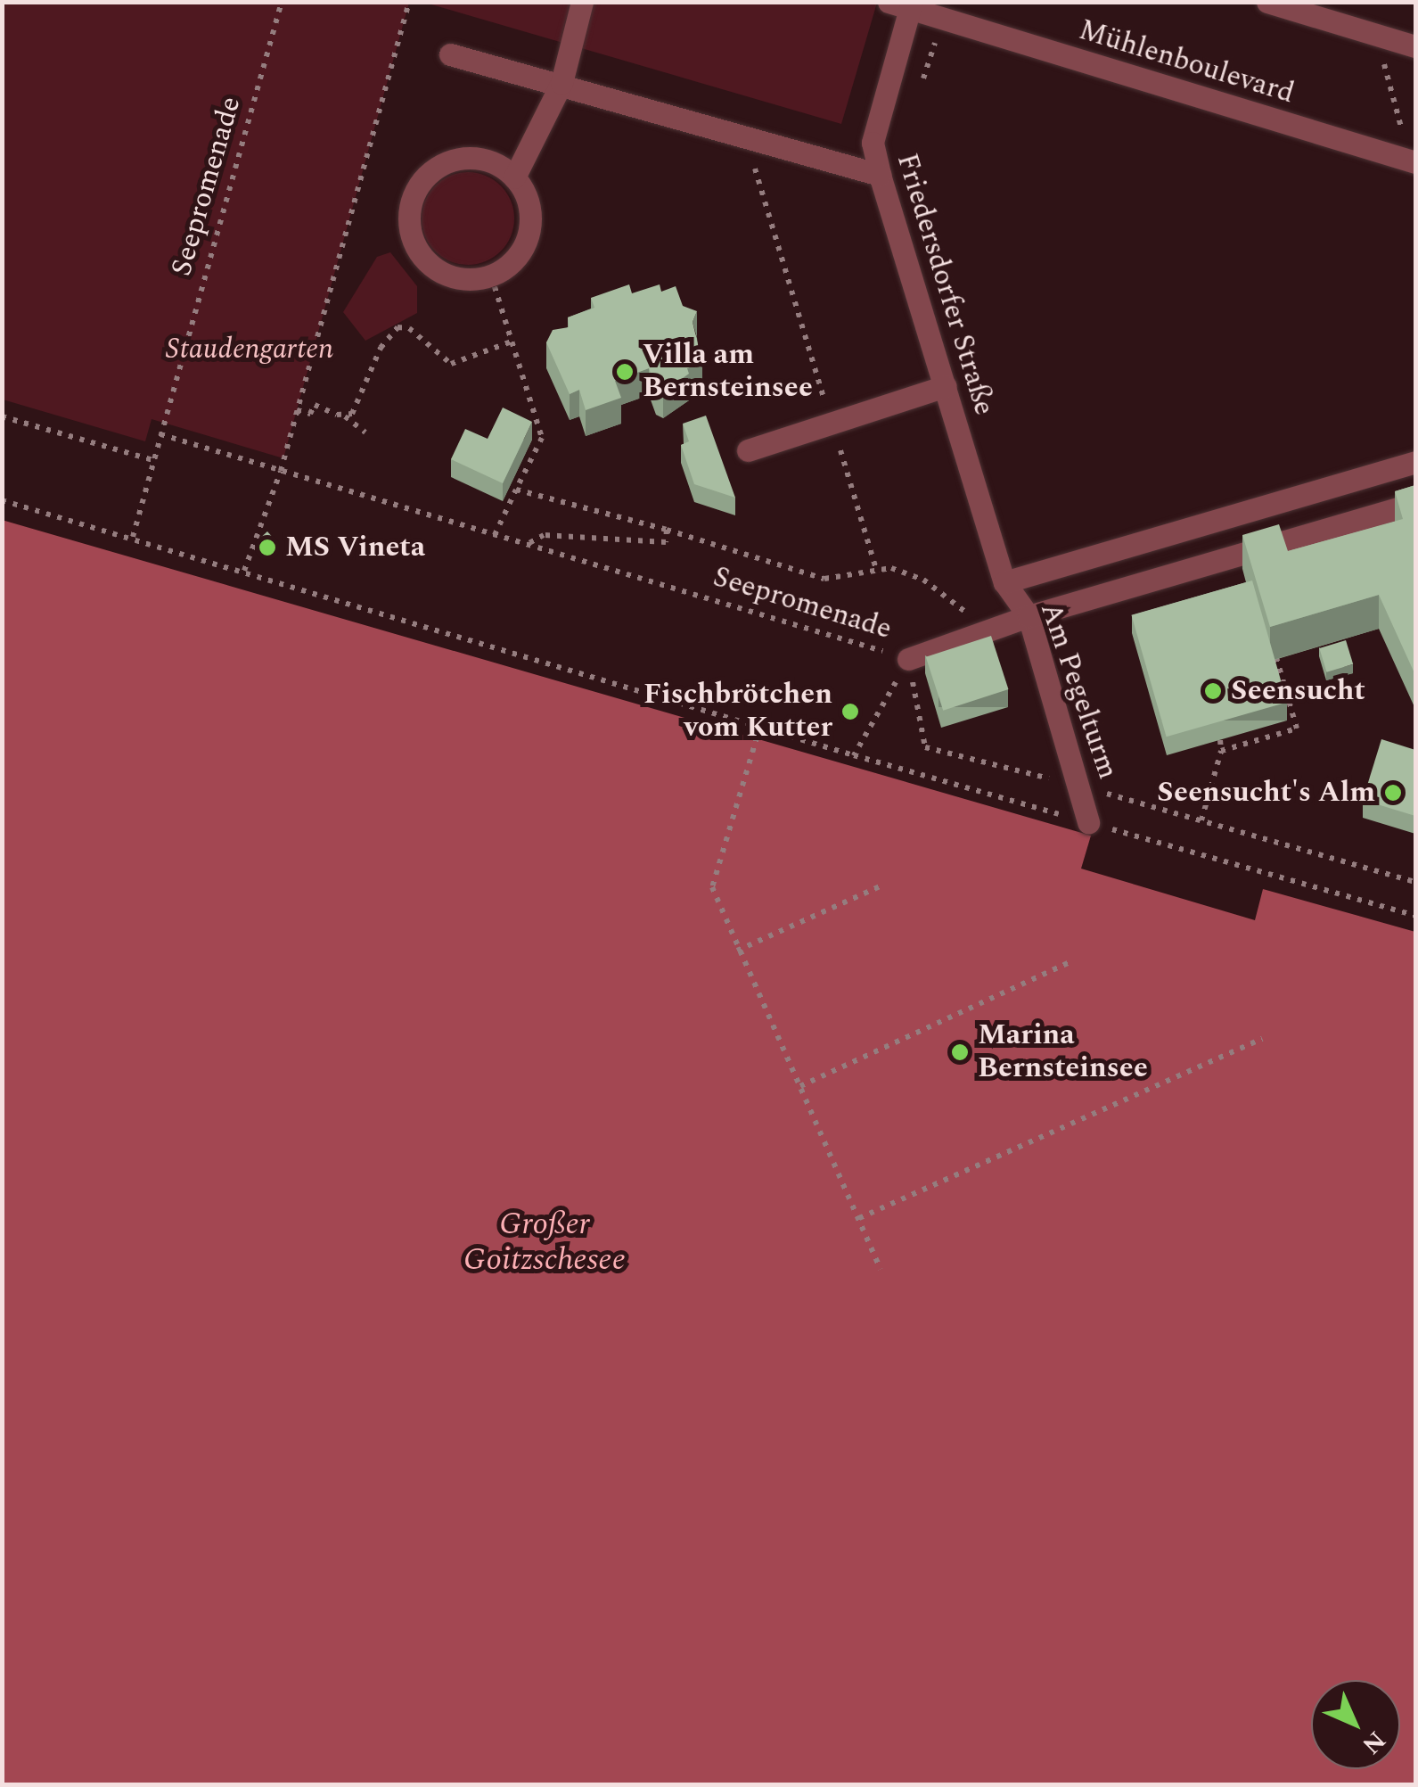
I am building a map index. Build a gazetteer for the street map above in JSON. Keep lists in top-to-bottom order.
{
  "streets": {
    "street": ["Mühlenboulevard", "Friedersdorfer Straße", "Am Pegelturm"],
    "path": ["Seepromenade"]
  },
  "crossings": [
    ["Mühlenboulevard", "Friedersdorfer Straße"],
    ["Seepromenade", "Am Pegelturm"],
    ["Friedersdorfer Straße", "Am Pegelturm"]
  ],
  "water": ["Großer Goitzschesee"],
  "parks": ["Staudengarten"],
  "places": [
    "Villa am Bernsteinsee",
    "MS Vineta",
    "Seensucht",
    "Fischbrötchen vom Kutter",
    "Seensucht's Alm",
    "Marina Bernsteinsee"
  ],
  "north": "bottom right"
}
